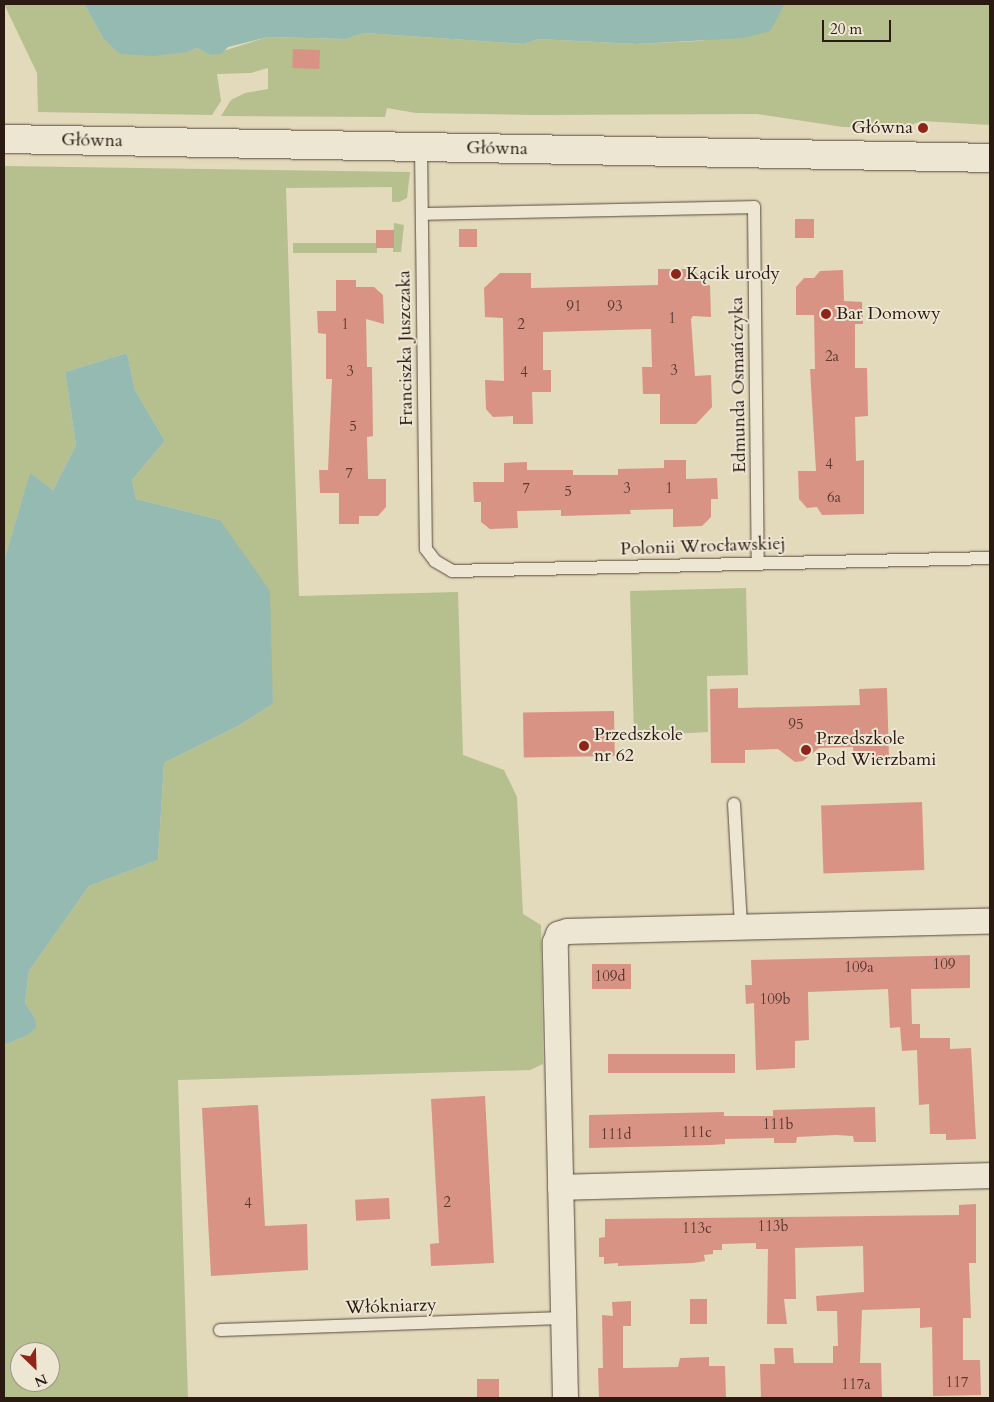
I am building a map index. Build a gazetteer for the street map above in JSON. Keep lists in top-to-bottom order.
{
  "streets": {
    "street": ["Główna"],
    "lane": [
      "Franciszka Juszczaka",
      "Edmunda Osmańczyka",
      "Polonii Wrocławskiej",
      "Włókniarzy"
    ]
  },
  "crossings": [
    ["Główna", "Franciszka Juszczaka"],
    ["Franciszka Juszczaka", "Edmunda Osmańczyka"],
    ["Franciszka Juszczaka", "Polonii Wrocławskiej"],
    ["Edmunda Osmańczyka", "Polonii Wrocławskiej"]
  ],
  "places": [
    "Główna",
    "Kącik urody",
    "Bar Domowy",
    "Przedszkole nr 62",
    "Przedszkole Pod Wierzbami"
  ],
  "house_numbers": [
    "91",
    "93",
    "1",
    "1",
    "2",
    "2a",
    "3",
    "3",
    "4",
    "5",
    "4",
    "7",
    "7",
    "3",
    "1",
    "5",
    "6a",
    "95",
    "109",
    "109a",
    "109d",
    "109b",
    "111b",
    "111c",
    "111d",
    "2",
    "4",
    "113b",
    "113c",
    "117",
    "117a"
  ],
  "scale_bar": "20 m",
  "north": "bottom right"
}
